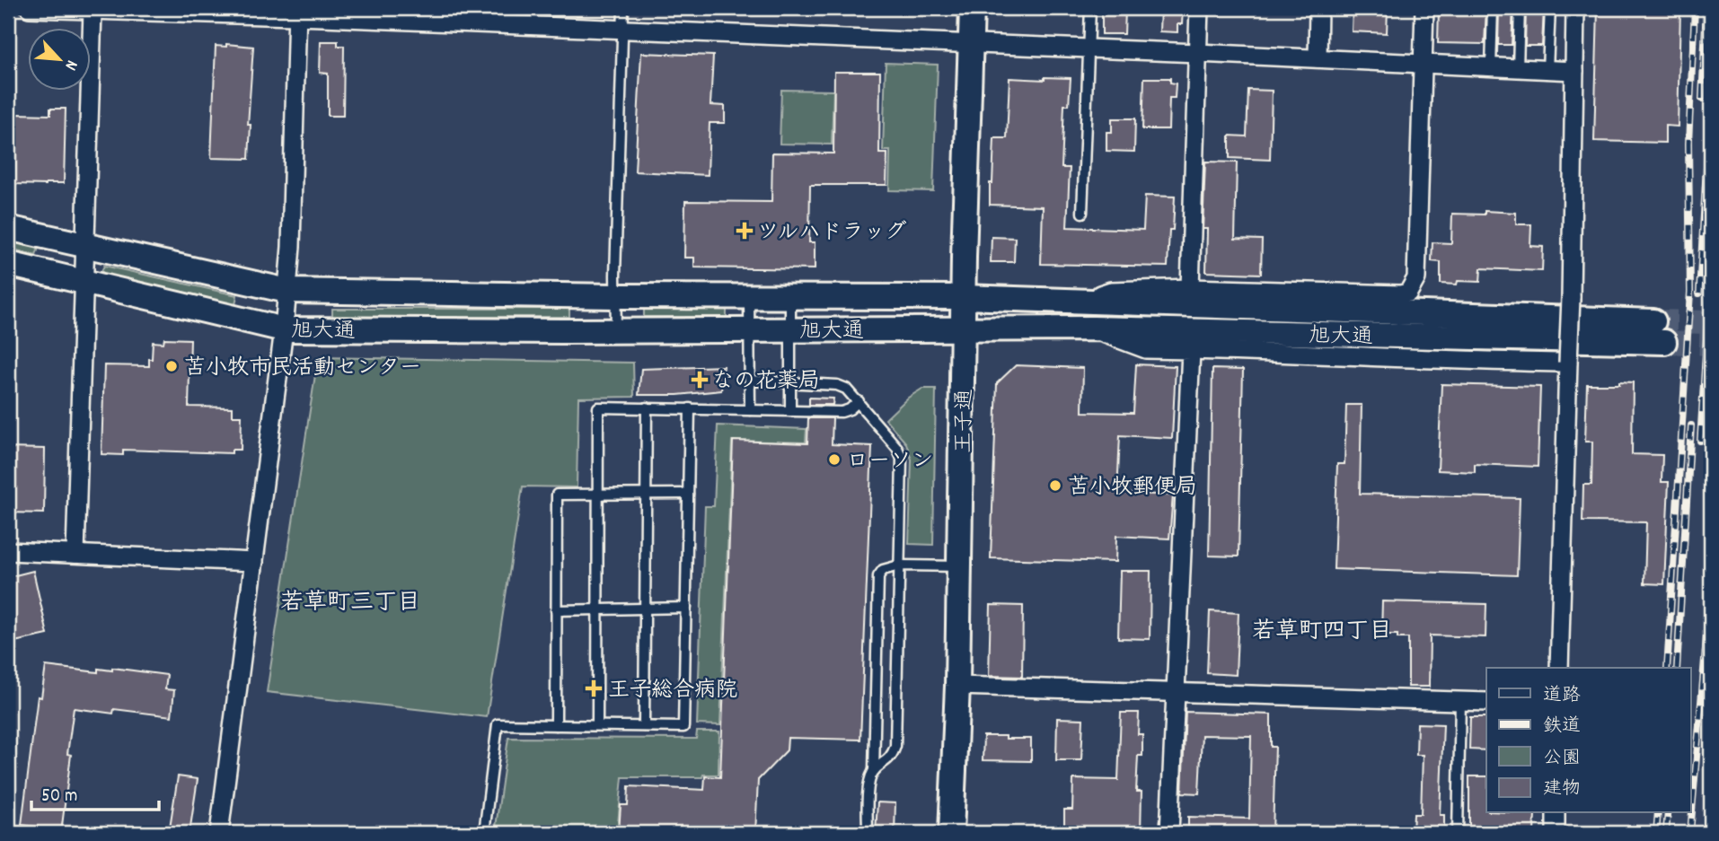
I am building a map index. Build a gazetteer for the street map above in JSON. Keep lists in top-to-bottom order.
{
  "streets": {
    "street": ["旭大通", "王子通"]
  },
  "crossings": [
    ["旭大通", "王子通"]
  ],
  "districts": ["若草町三丁目", "若草町四丁目"],
  "places": {
    "health": ["ツルハドラッグ", "なの花薬局", "王子総合病院"],
    "other": ["苫小牧市民活動センター", "ローソン", "苫小牧郵便局"]
  },
  "legend": [
    "道路",
    "鉄道",
    "公園",
    "建物"
  ],
  "scale_bar": "50 m",
  "north": "bottom right"
}
